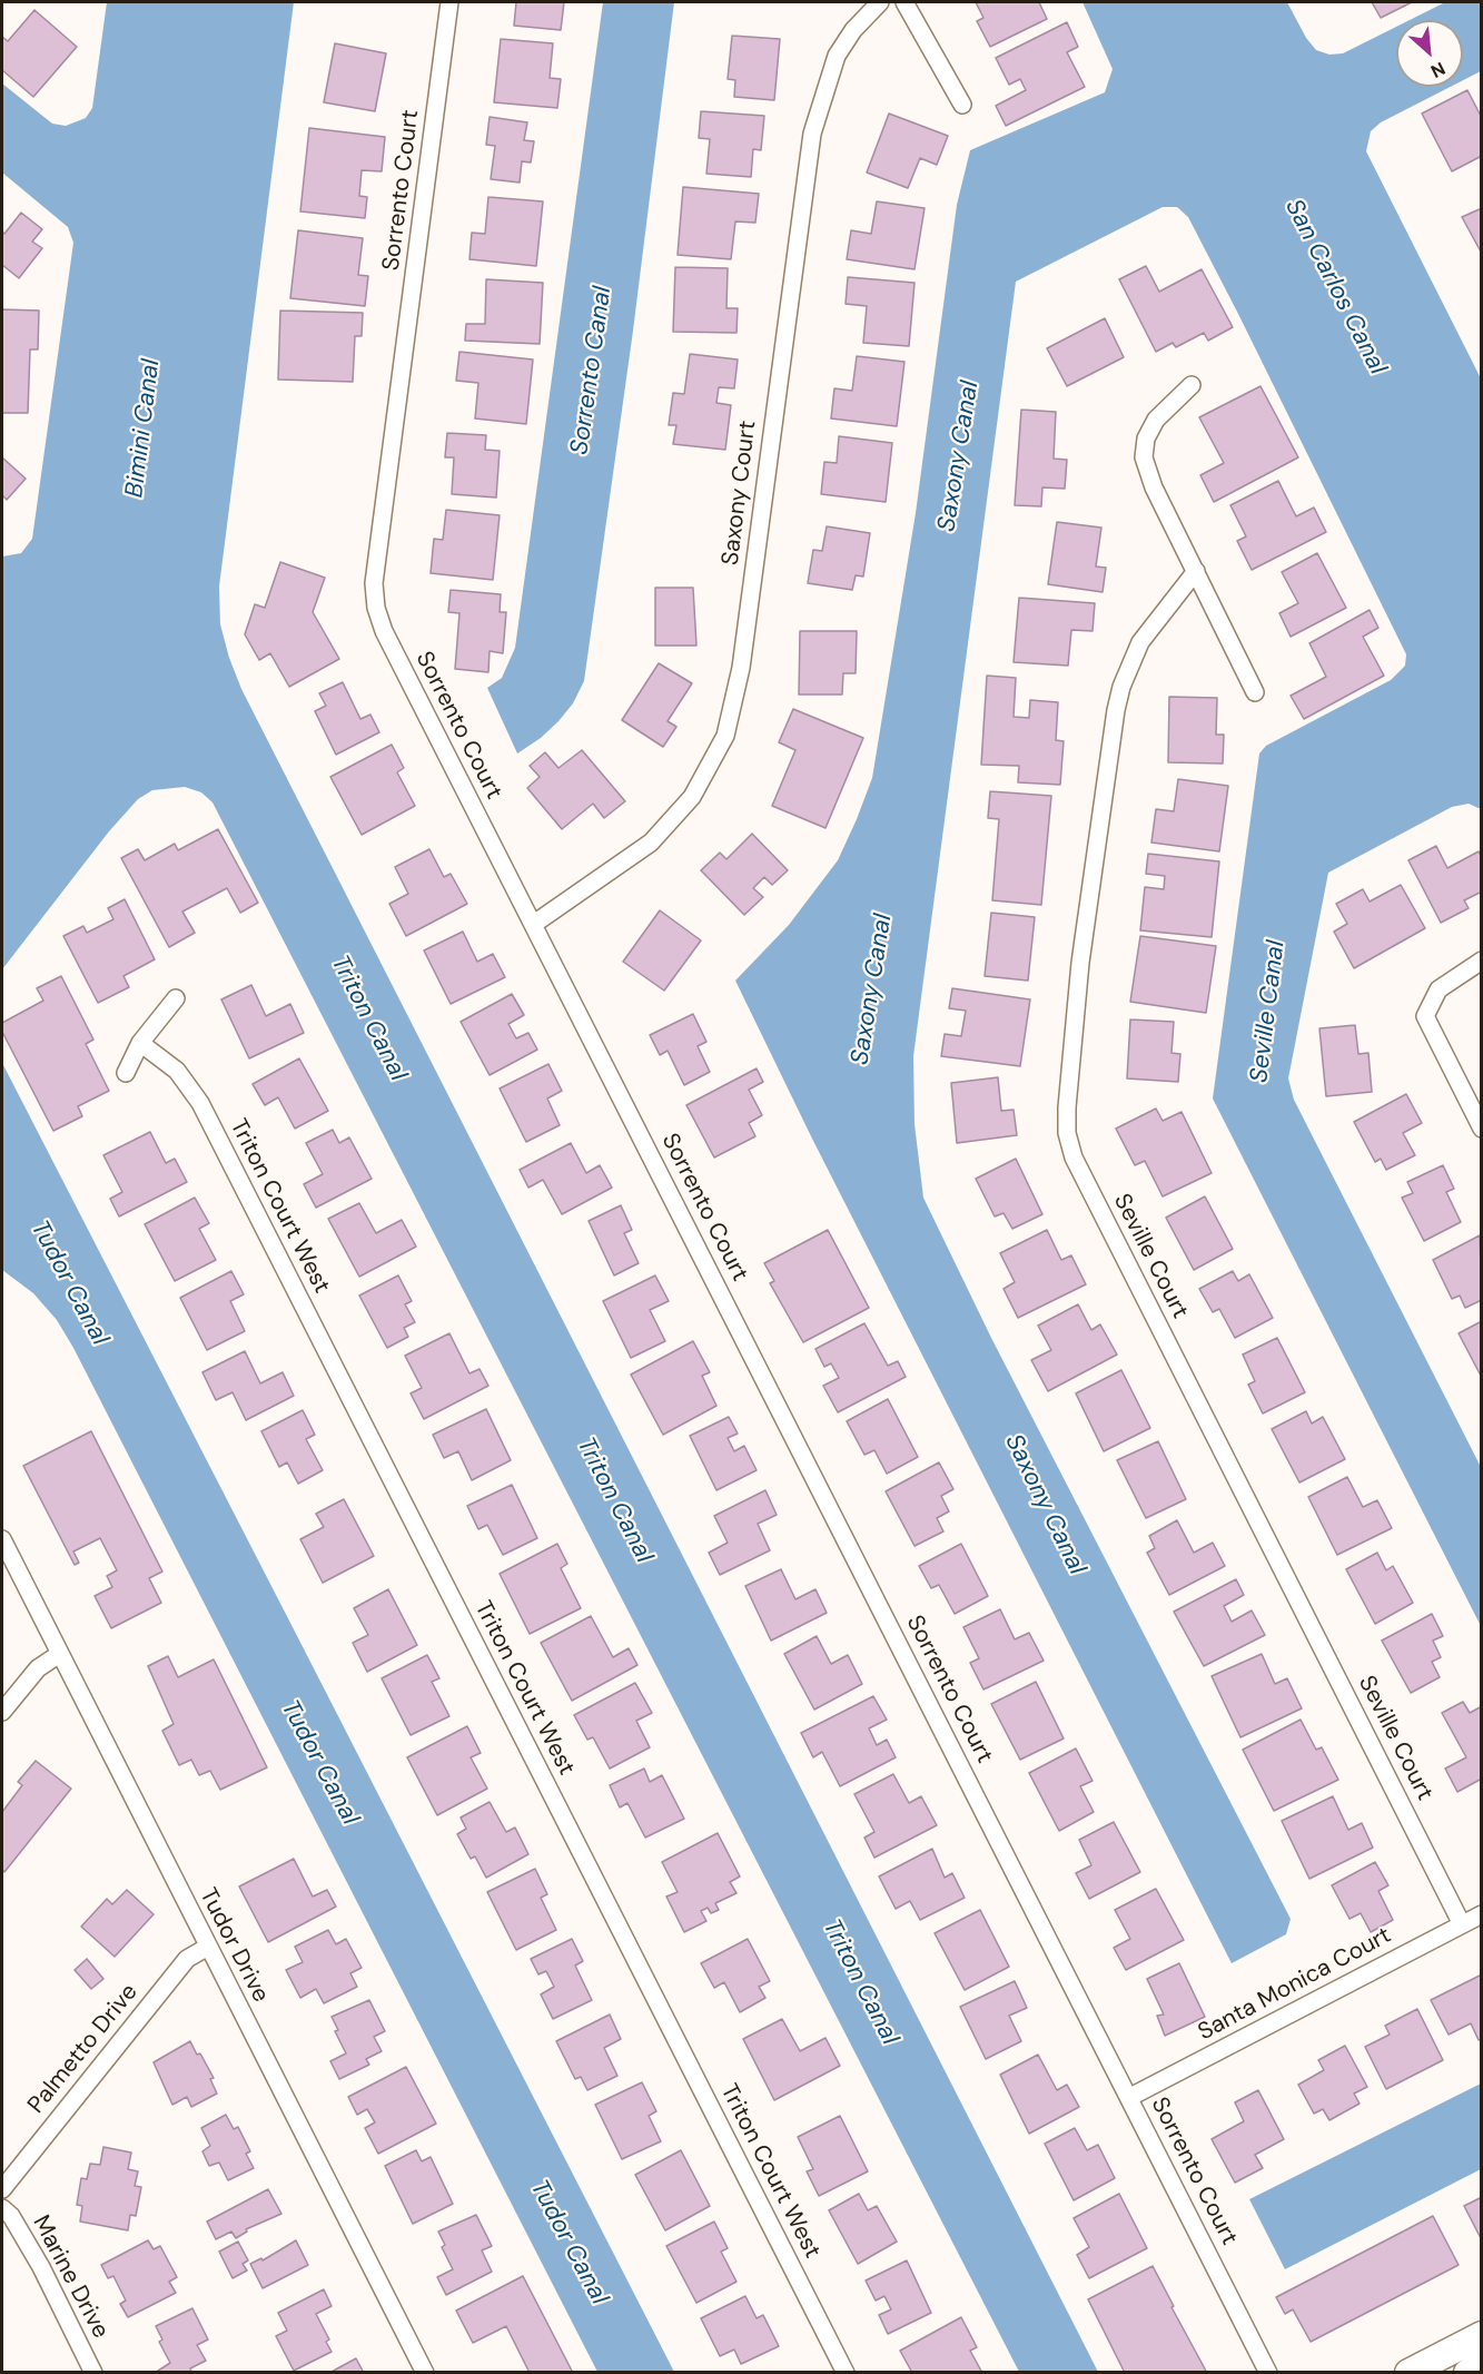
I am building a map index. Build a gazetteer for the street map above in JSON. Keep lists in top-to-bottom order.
{
  "streets": {
    "street": [
      "Sorrento Court",
      "Saxony Court",
      "Triton Court West",
      "Seville Court",
      "Tudor Drive",
      "Santa Monica Court",
      "Palmetto Drive",
      "Marine Drive"
    ]
  },
  "crossings": [
    ["Sorrento Court", "Saxony Court"],
    ["Sorrento Court", "Santa Monica Court"],
    ["Seville Court", "Santa Monica Court"],
    ["Tudor Drive", "Palmetto Drive"]
  ],
  "water": [
    "San Carlos Canal",
    "Sorrento Canal",
    "Bimini Canal",
    "Saxony Canal",
    "Seville Canal",
    "Triton Canal",
    "Tudor Canal"
  ],
  "north": "bottom right"
}
